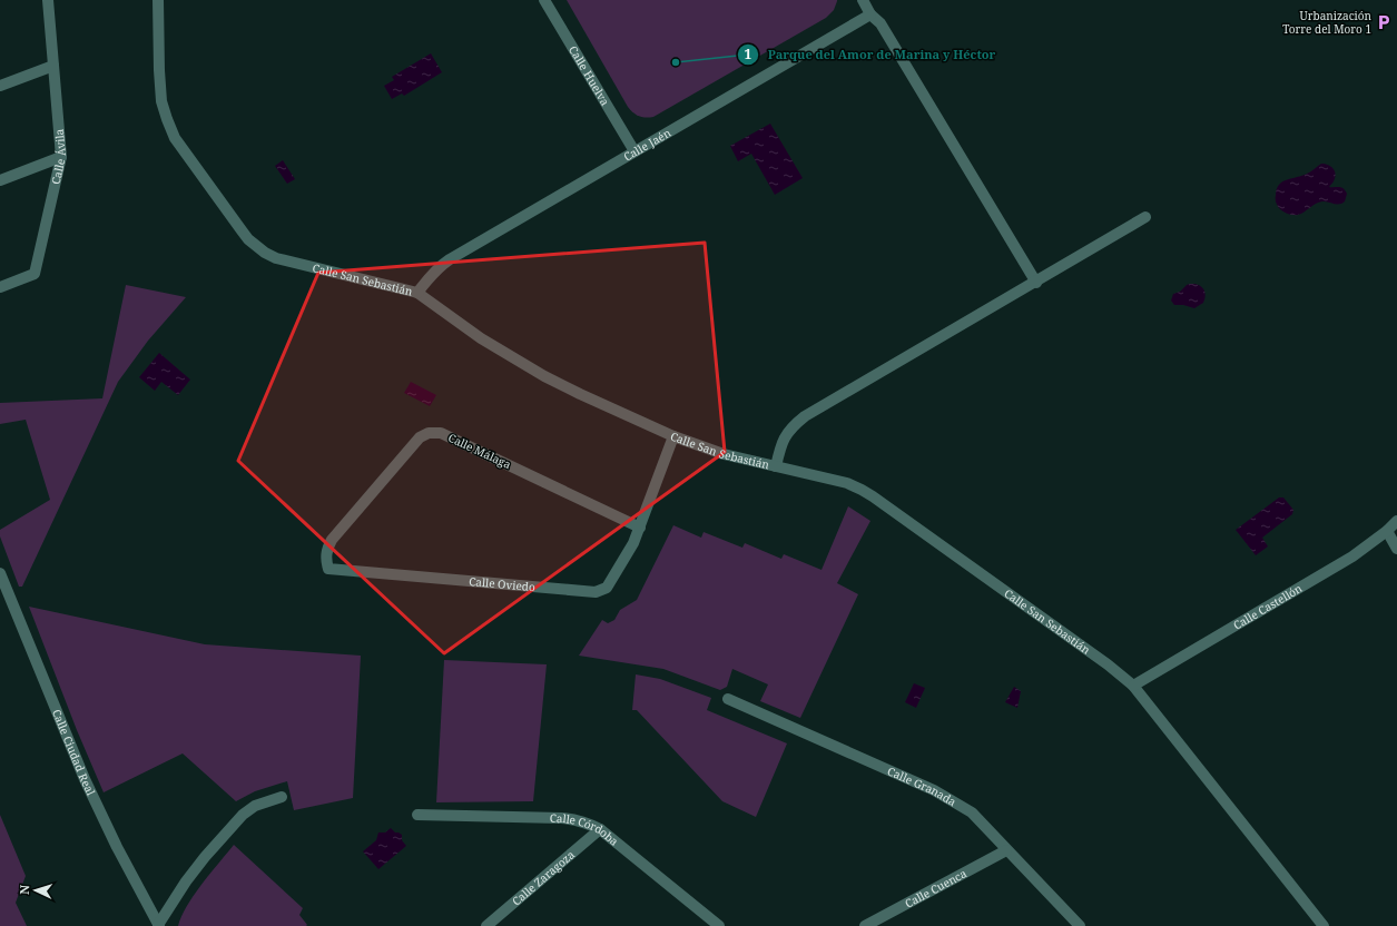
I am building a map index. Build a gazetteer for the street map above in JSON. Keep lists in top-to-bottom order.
{
  "streets": {
    "street": [
      "Calle Huelva",
      "Calle Jaén",
      "Calle Ávila",
      "Calle San Sebastián",
      "Calle Málaga",
      "Calle Oviedo",
      "Calle Castellón",
      "Calle Ciudad Real",
      "Calle Granada",
      "Calle Córdoba",
      "Calle Zaragoza",
      "Calle Cuenca"
    ]
  },
  "crossings": [
    ["Calle Huelva", "Calle Jaén"],
    ["Calle Jaén", "Calle San Sebastián"],
    ["Calle San Sebastián", "Calle Oviedo"],
    ["Calle San Sebastián", "Calle Castellón"],
    ["Calle Málaga", "Calle Oviedo"],
    ["Calle Granada", "Calle Cuenca"],
    ["Calle Córdoba", "Calle Zaragoza"]
  ],
  "places": {
    "parking": ["Urbanización Torre del Moro 1"],
    "other": ["Parque del Amor de Marina y Héctor"]
  },
  "north": "left"
}
